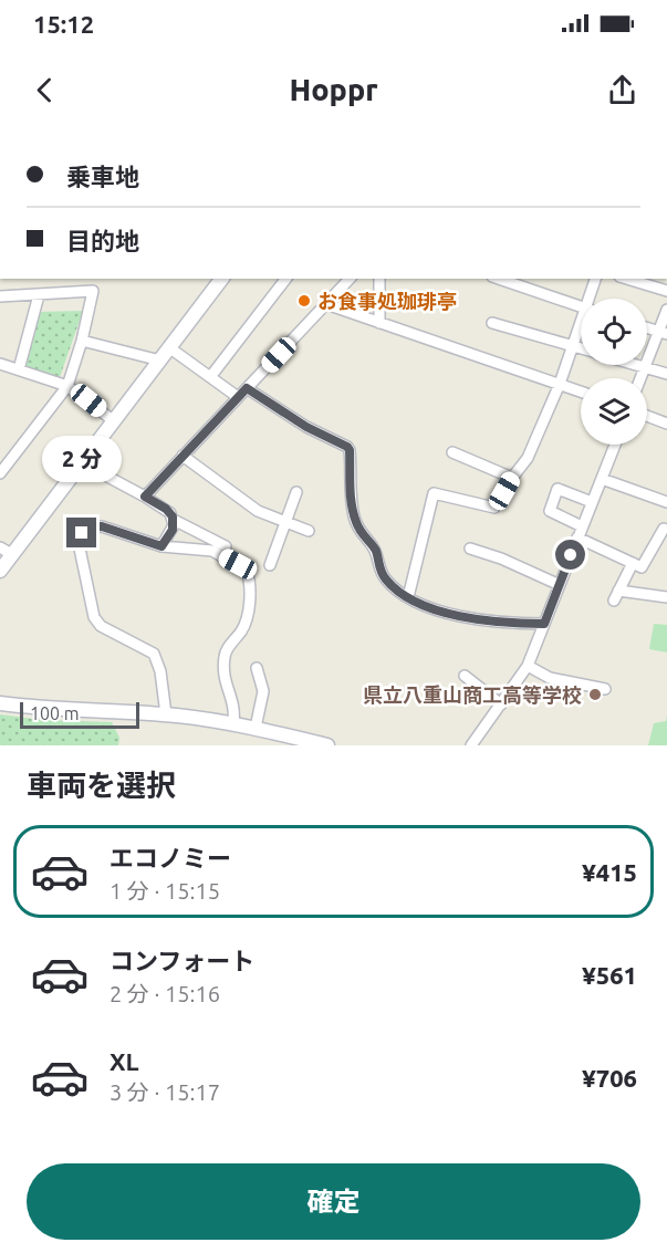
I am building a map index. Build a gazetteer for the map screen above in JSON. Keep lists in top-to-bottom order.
{
  "places": ["お食事処珈琲亭", "県立八重山商工高等学校"],
  "scale_bar": "100 m",
  "page": {
    "status": "15:12",
    "header": "Hoppr",
    "banner": ["乗車地", "目的地"],
    "bubble": "2 分",
    "scale": "100 m",
    "heading": "車両を選択",
    "list": [
      {
        "name": "エコノミー",
        "note": "1 分 · 15:15",
        "value": "¥415"
      },
      {
        "name": "コンフォート",
        "note": "2 分 · 15:16",
        "value": "¥561"
      },
      {
        "name": "XL",
        "note": "3 分 · 15:17",
        "value": "¥706"
      }
    ],
    "buttons": "確定"
  }
}
